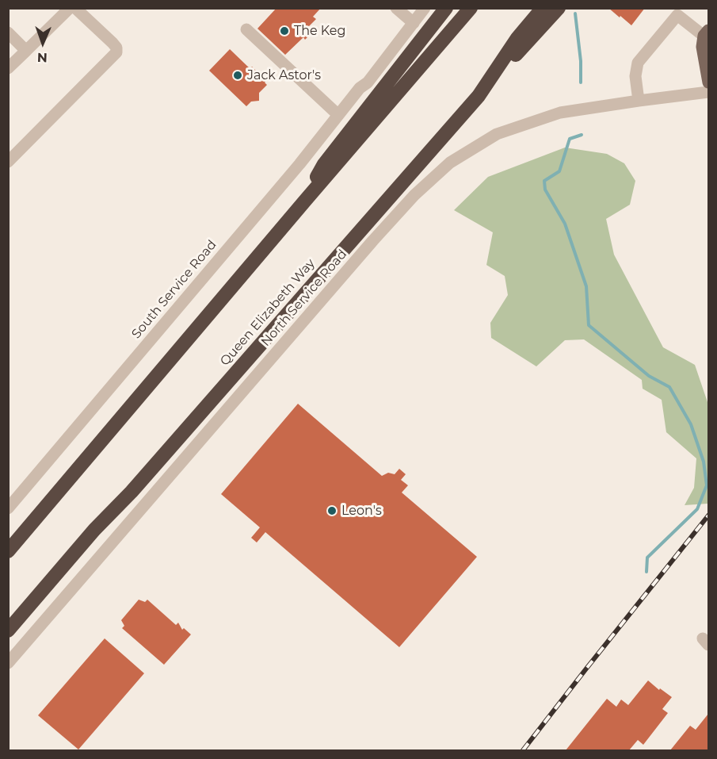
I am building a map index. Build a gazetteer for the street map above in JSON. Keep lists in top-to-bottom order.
{
  "streets": {
    "highway": ["Queen Elizabeth Way"],
    "street": ["South Service Road", "North Service Road"]
  },
  "places": ["The Keg", "Jack Astor's", "Leon's"],
  "north": "bottom"
}
